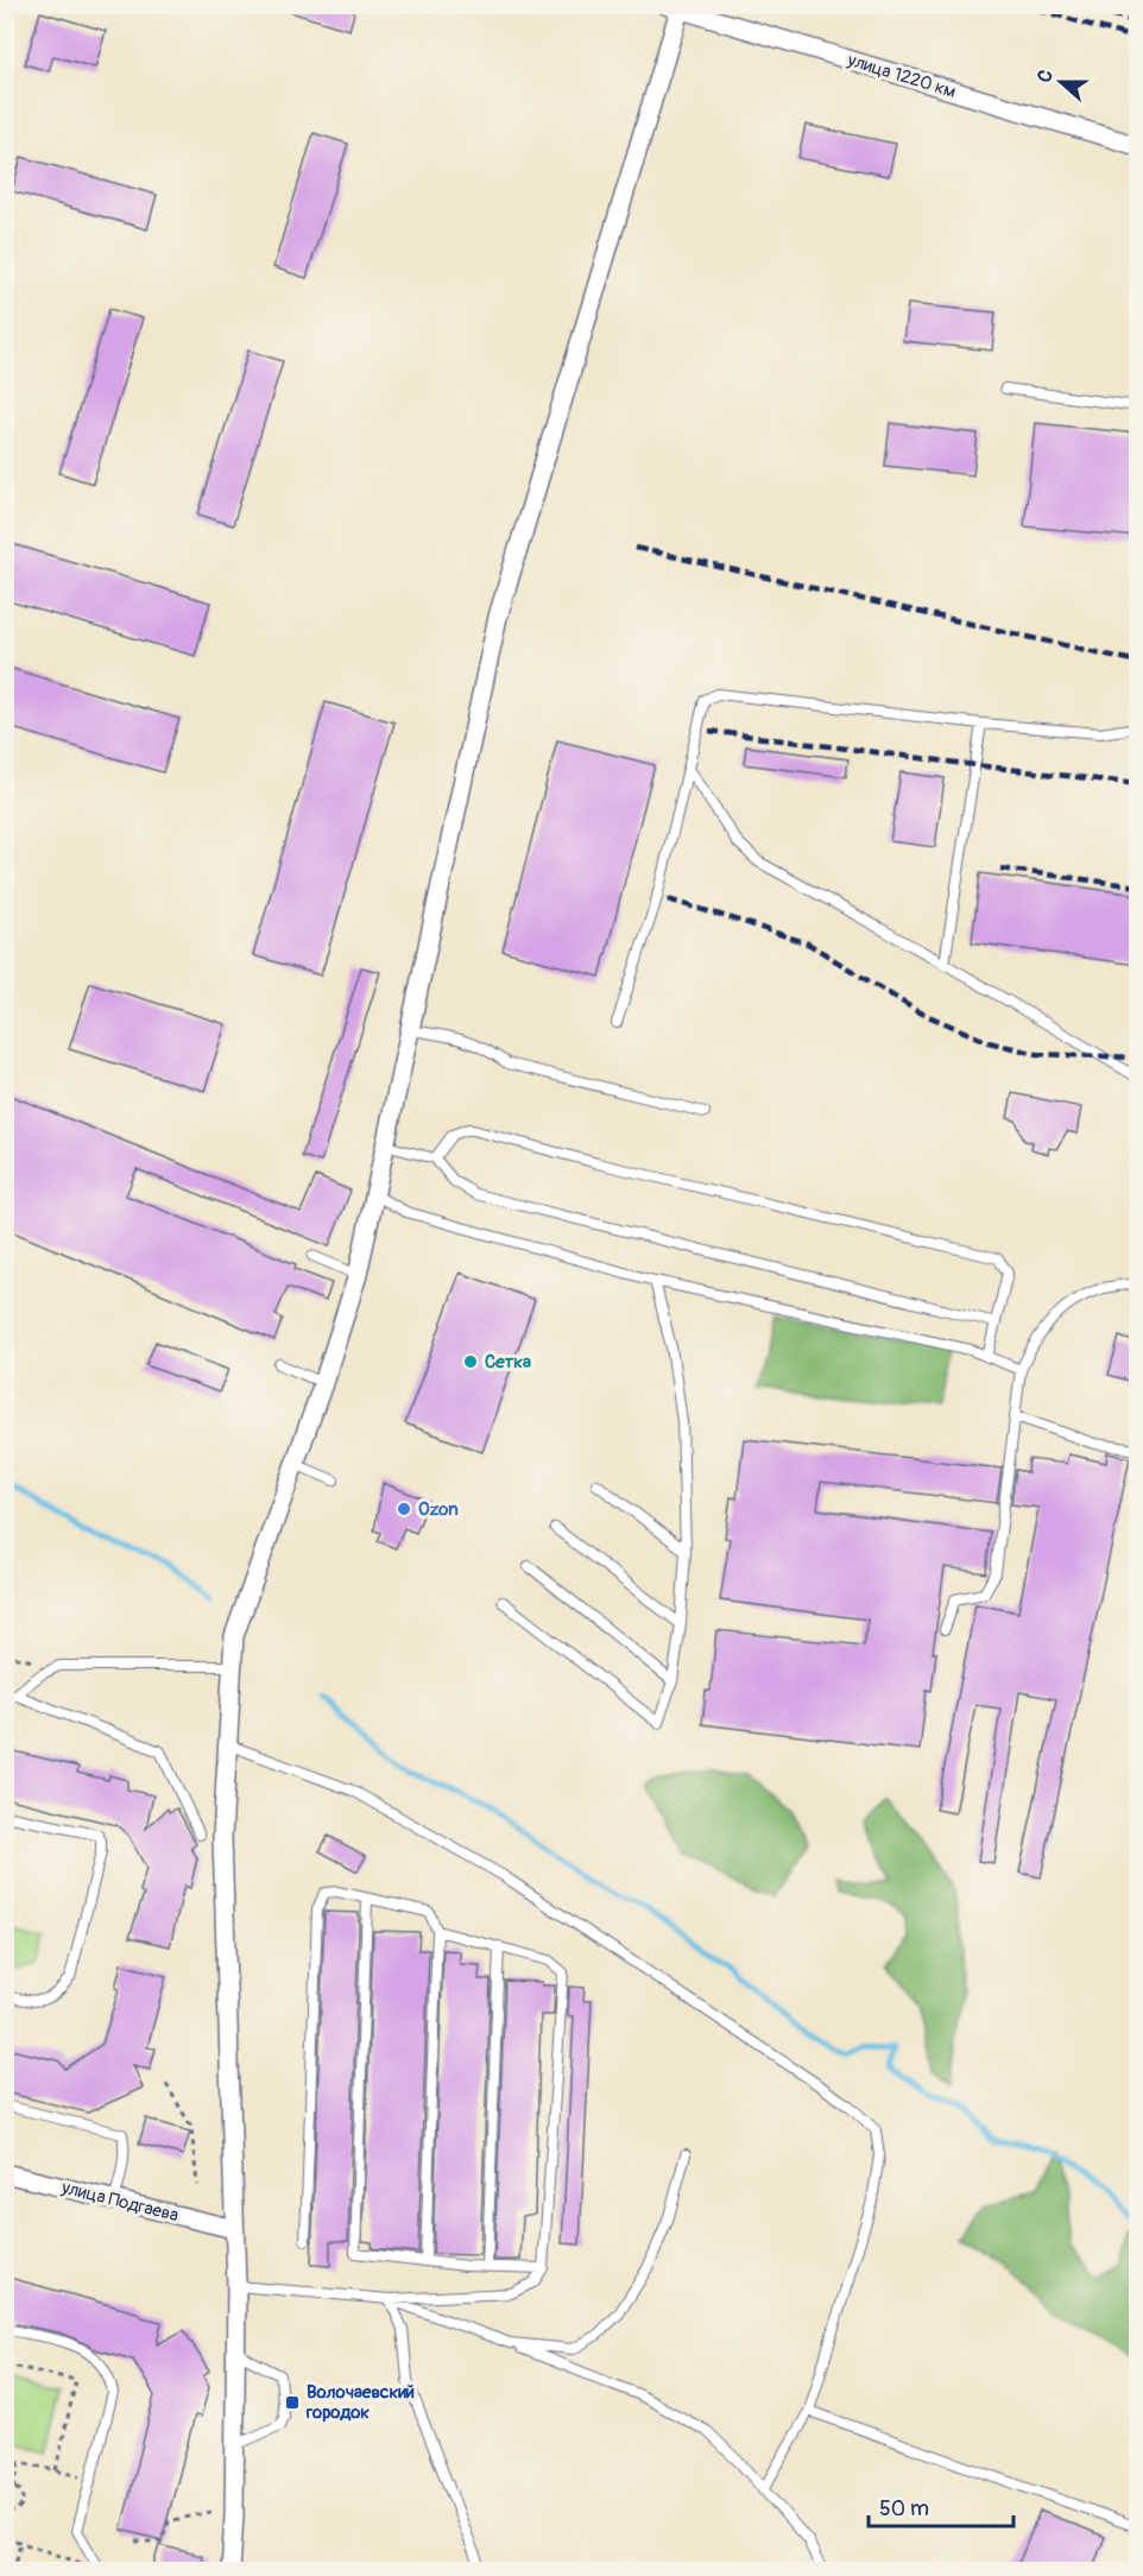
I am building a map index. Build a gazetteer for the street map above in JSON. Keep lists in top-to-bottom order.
{
  "streets": {
    "street": ["улица 1220 км", "улица Подгаева"]
  },
  "places": {
    "other": ["Сетка", "Ozon"],
    "transit": ["Волочаевский городок"]
  },
  "scale_bar": "50 m",
  "north": "left"
}
